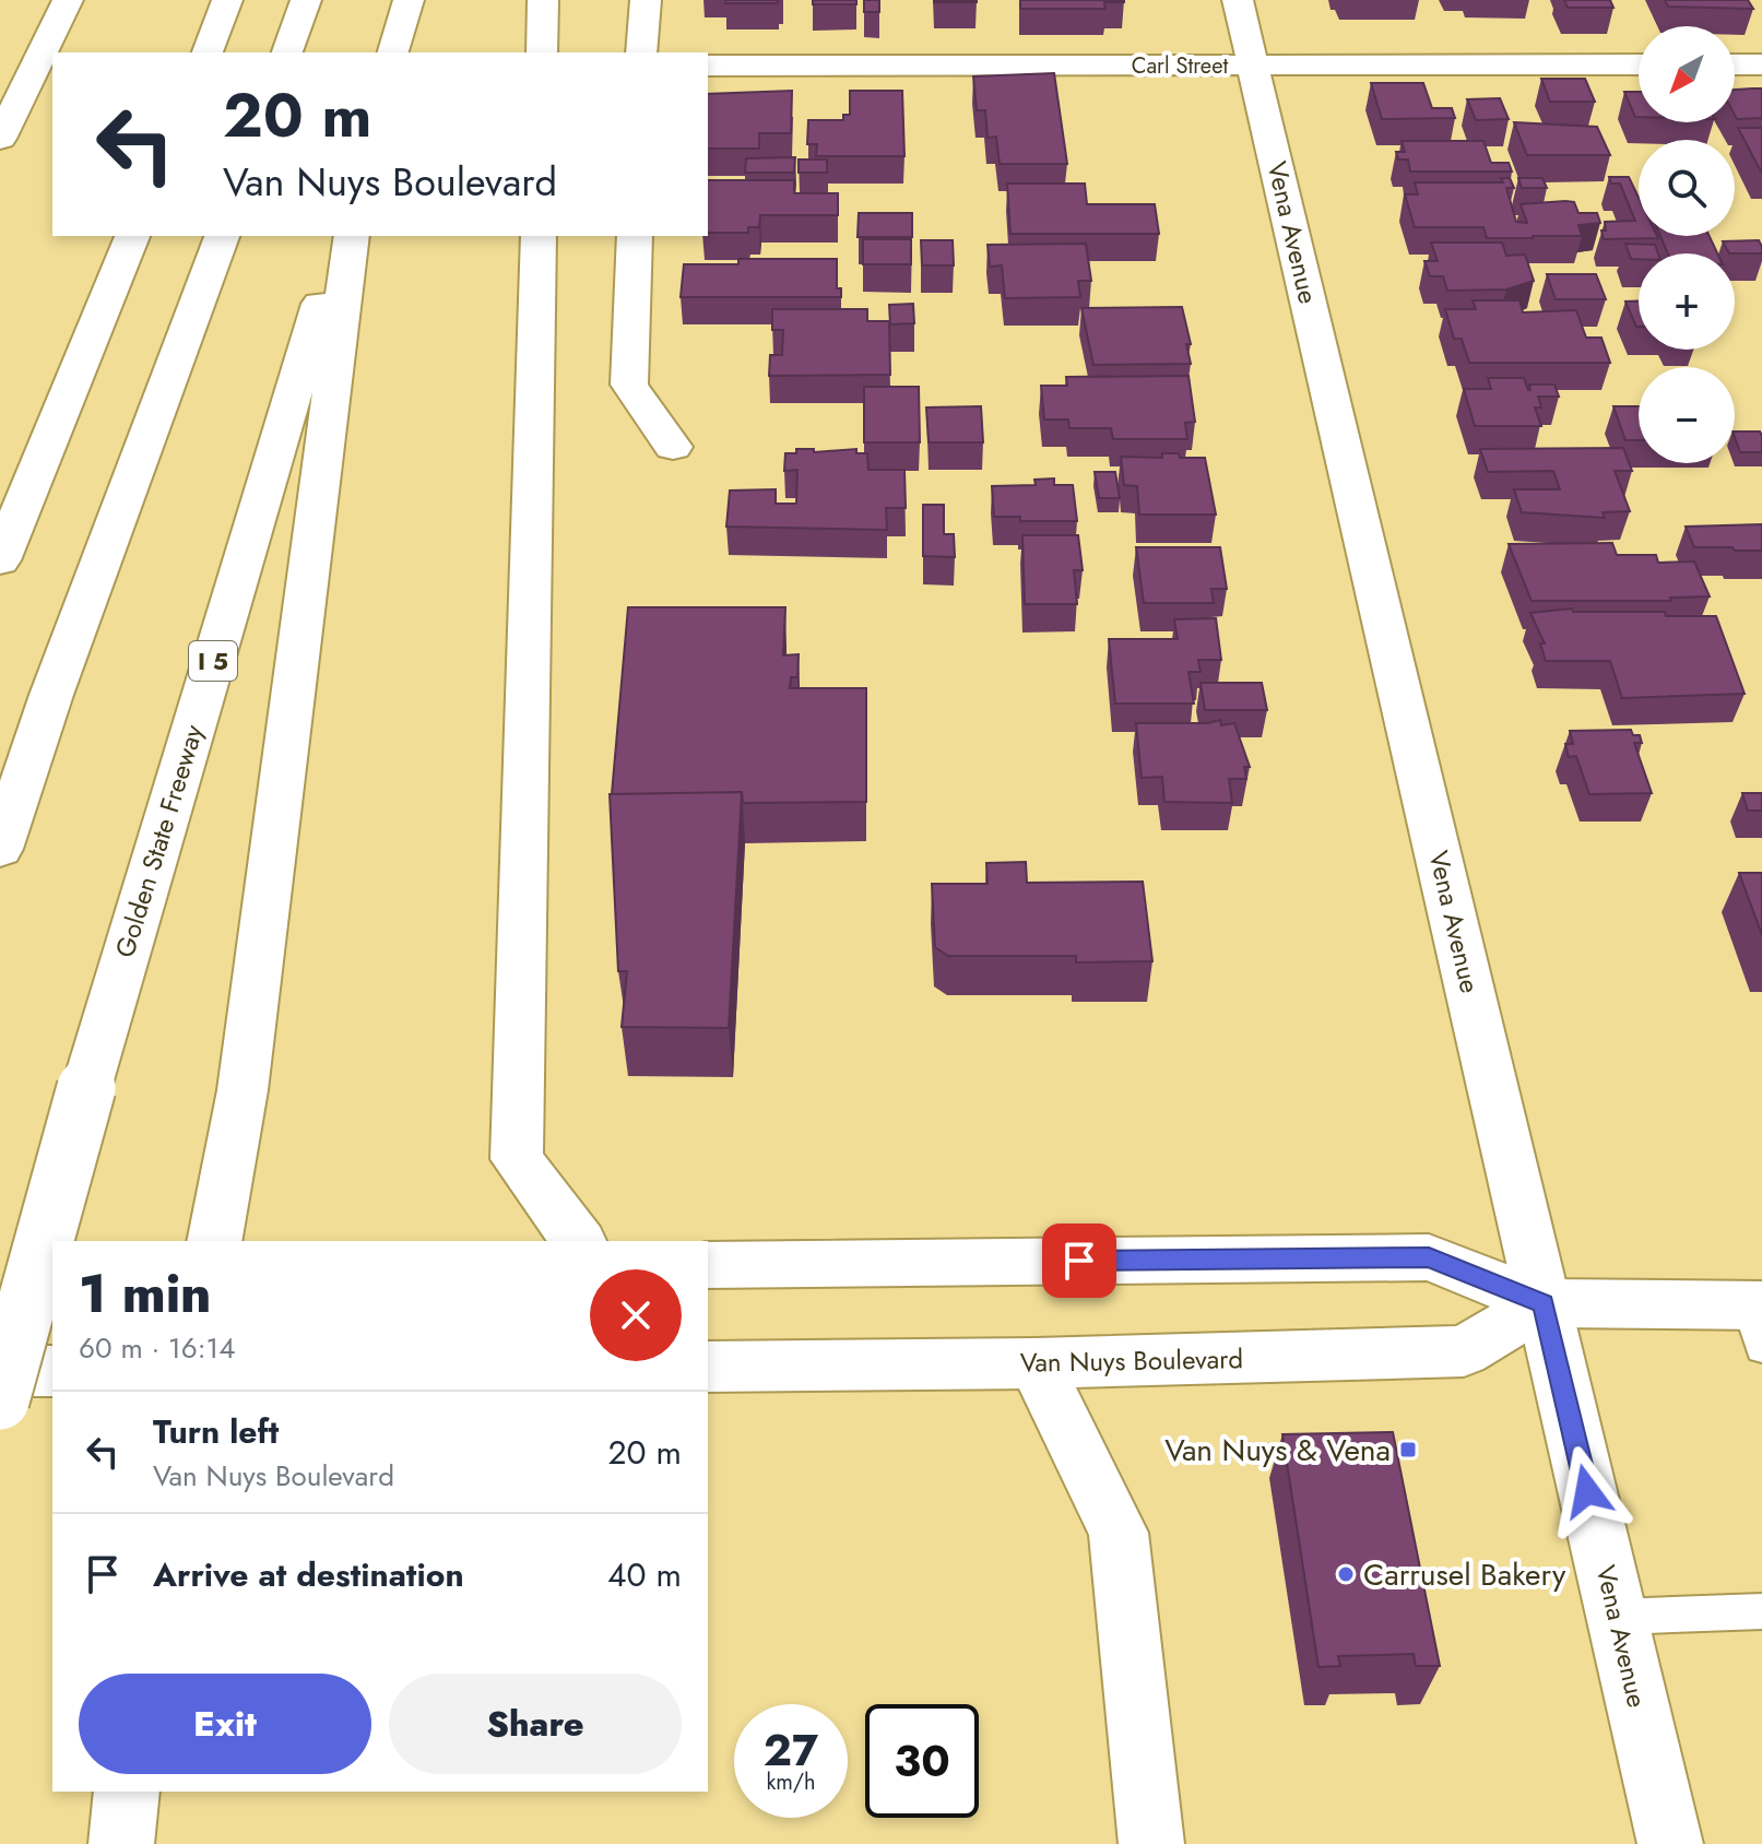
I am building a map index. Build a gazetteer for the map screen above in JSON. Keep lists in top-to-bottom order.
{
  "streets": {
    "main road": [
      "Carl Street",
      "Vena Avenue",
      "I 5",
      "Golden State Freeway",
      "Van Nuys Boulevard"
    ]
  },
  "crossings": [
    ["Carl Street", "Vena Avenue"],
    ["Vena Avenue", "Van Nuys Boulevard"]
  ],
  "places": {
    "transit": ["Van Nuys & Vena"],
    "other": ["Carrusel Bakery"]
  },
  "north": "bottom left",
  "page": {
    "map_buttons": ["+", "−"],
    "turn": ["20 m", "Van Nuys Boulevard"],
    "heading": ["1 min", "60 m · 16:14"],
    "list": [
      {
        "name": "Turn left",
        "note": "Van Nuys Boulevard",
        "value": "20 m"
      },
      {
        "name": "Arrive at destination",
        "value": "40 m"
      }
    ],
    "buttons": ["Exit", "Share"],
    "speed": "27 km/h",
    "limit": "30"
  }
}
